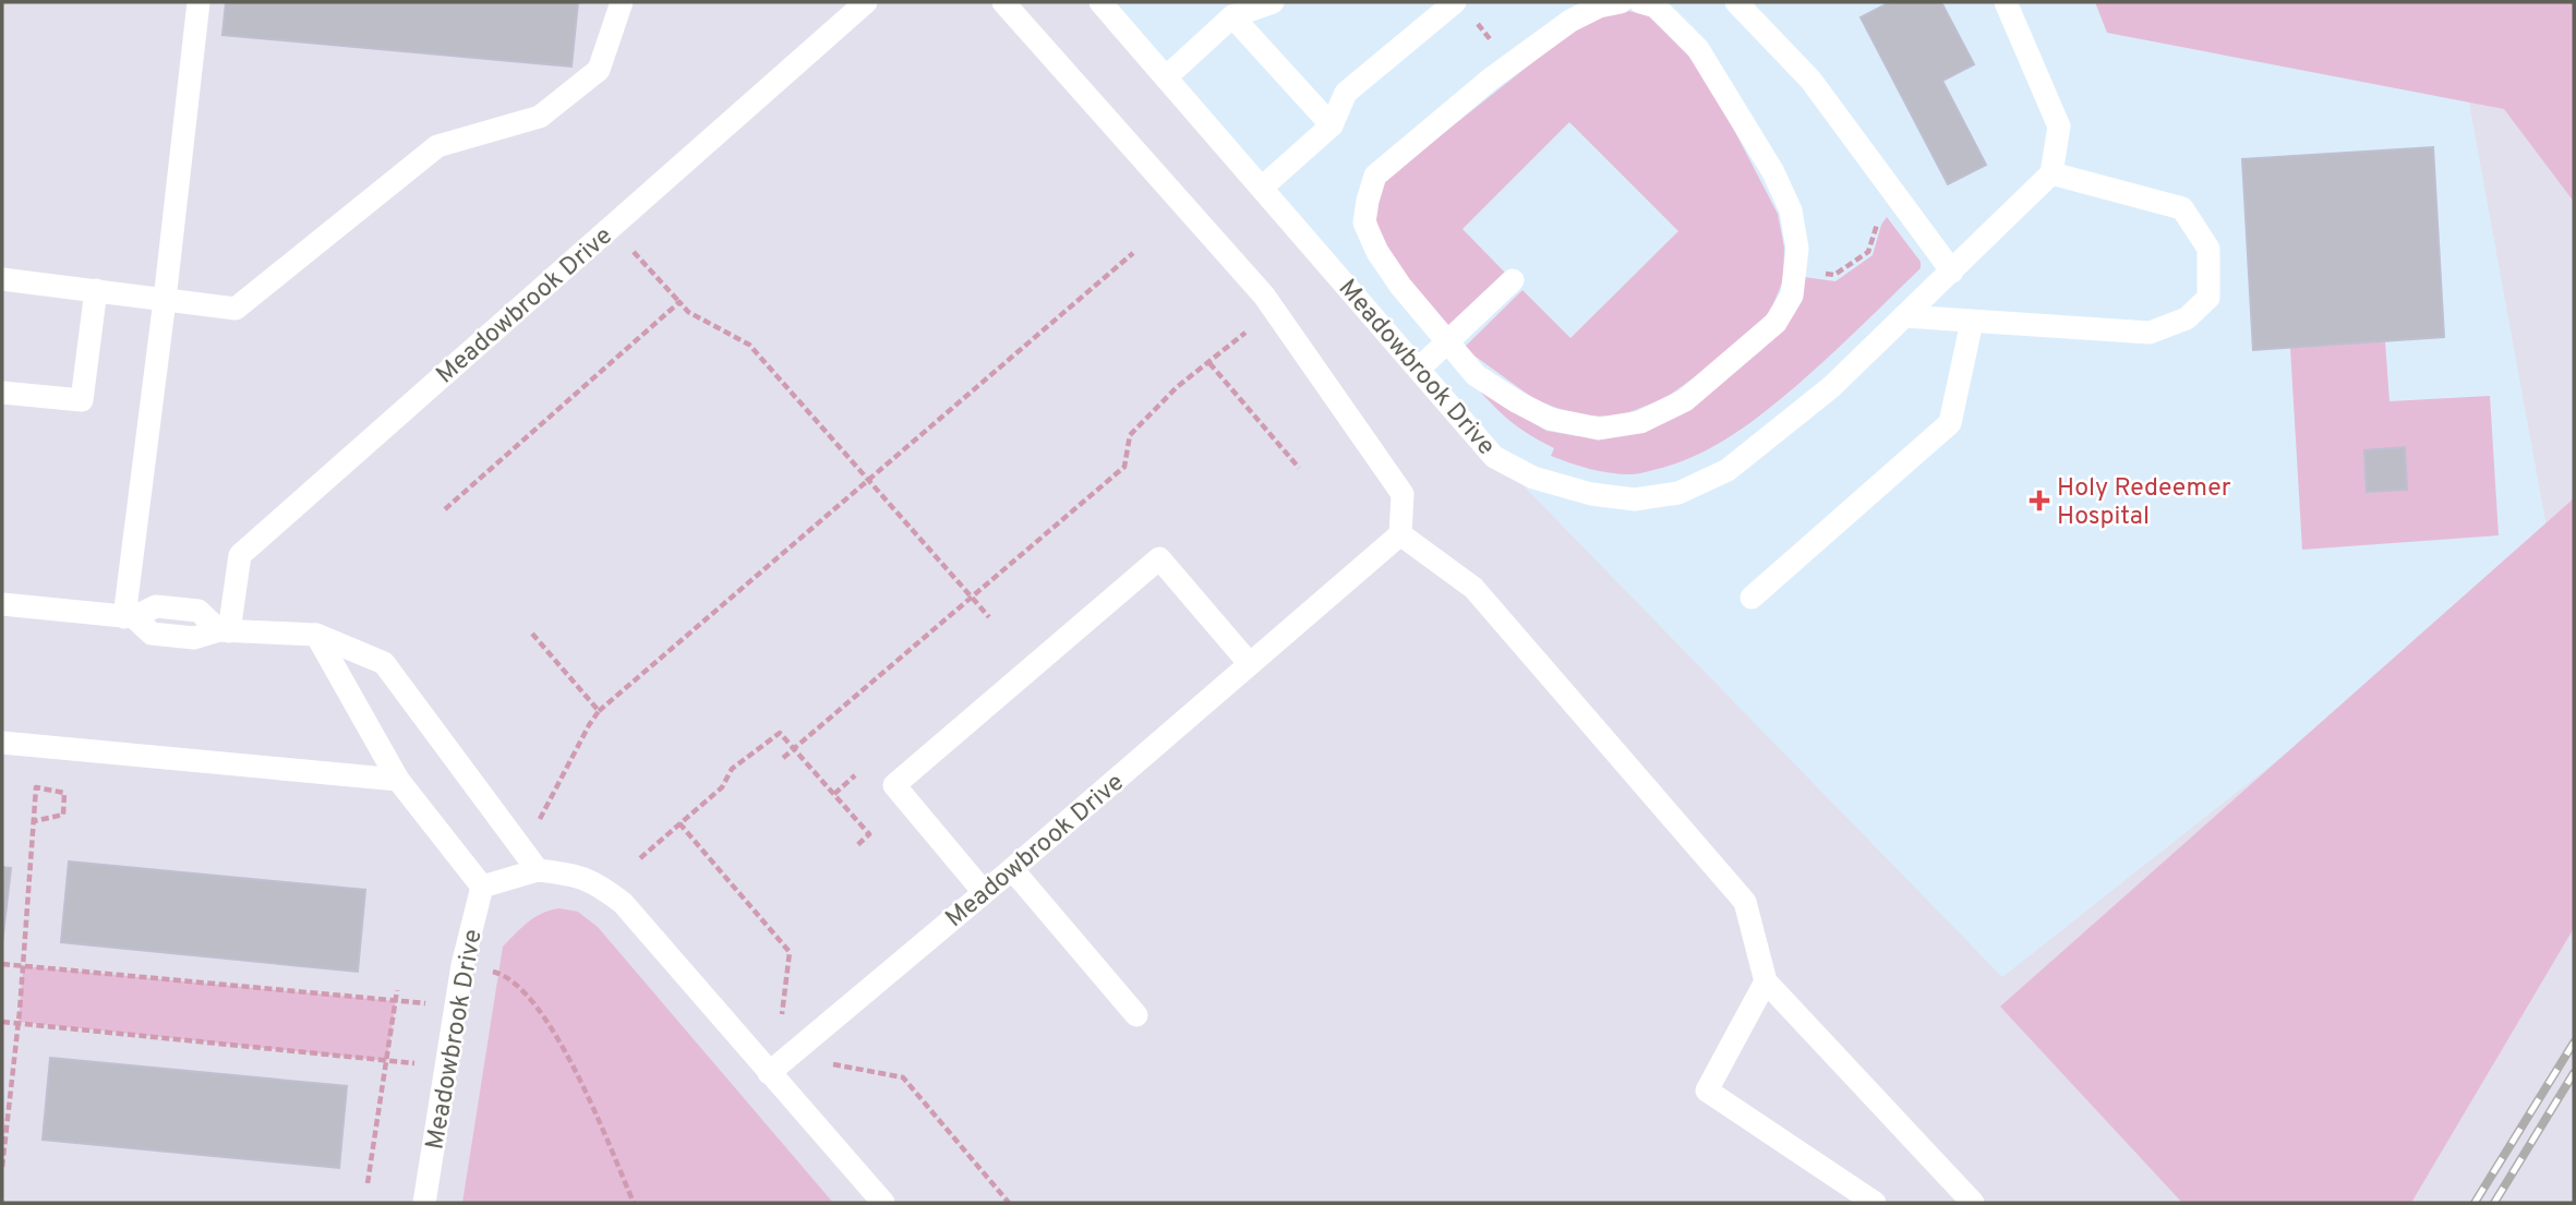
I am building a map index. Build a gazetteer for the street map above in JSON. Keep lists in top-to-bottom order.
{
  "streets": {
    "street": ["Meadowbrook Drive"]
  },
  "places": {
    "health": ["Holy Redeemer Hospital"]
  }
}
